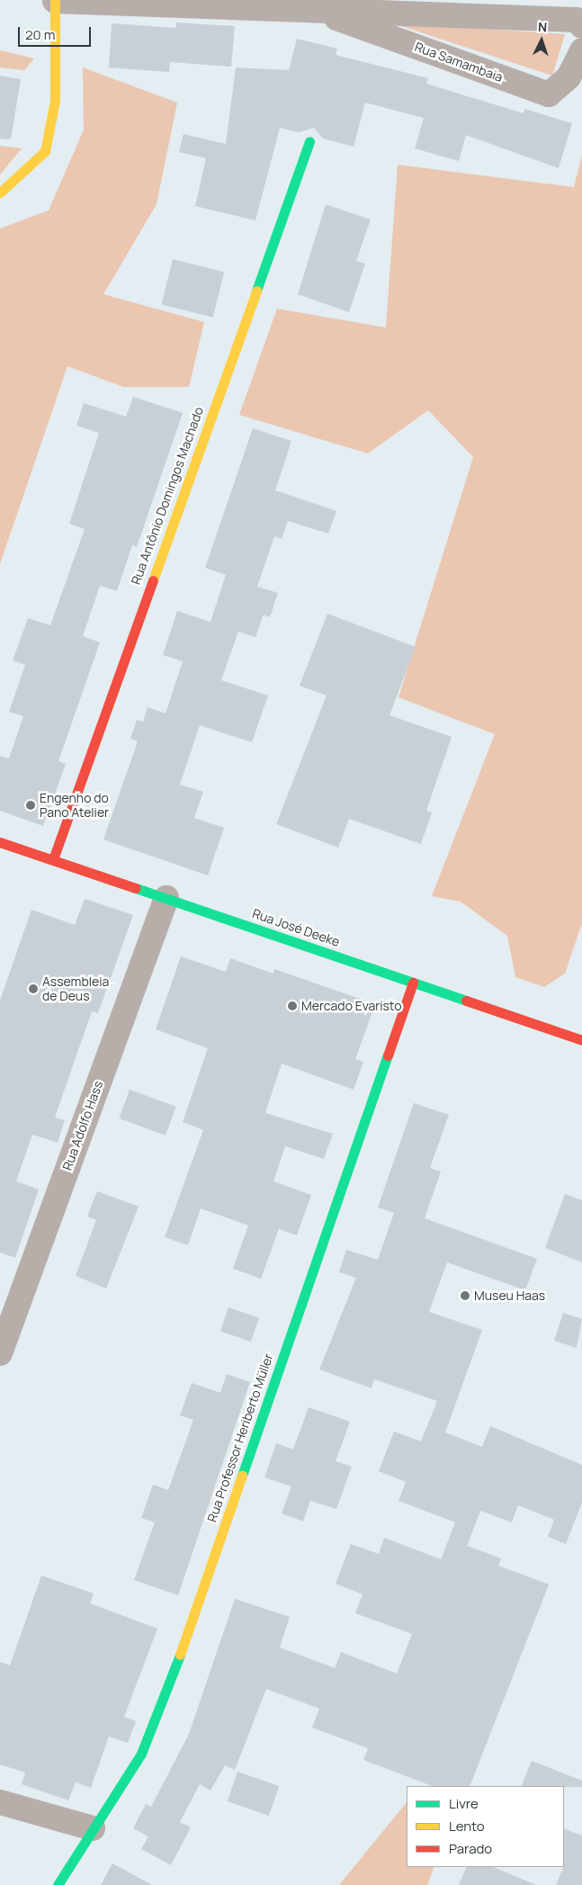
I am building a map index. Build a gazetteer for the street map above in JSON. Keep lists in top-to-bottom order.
{
  "streets": {
    "street": [
      "Rua Samambaia",
      "Rua Antônio Domingos Machado",
      "Rua José Deeke",
      "Rua Adolfo Hass",
      "Rua Professor Heriberto Müller"
    ]
  },
  "crossings": [
    ["Rua Antônio Domingos Machado", "Rua José Deeke"],
    ["Rua José Deeke", "Rua Adolfo Hass"],
    ["Rua José Deeke", "Rua Professor Heriberto Müller"]
  ],
  "places": [
    "Engenho do Pano Atelier",
    "Assembleia de Deus",
    "Mercado Evaristo",
    "Museu Haas"
  ],
  "legend": ["Livre", "Lento", "Parado"],
  "scale_bar": "20 m",
  "north": "top"
}
